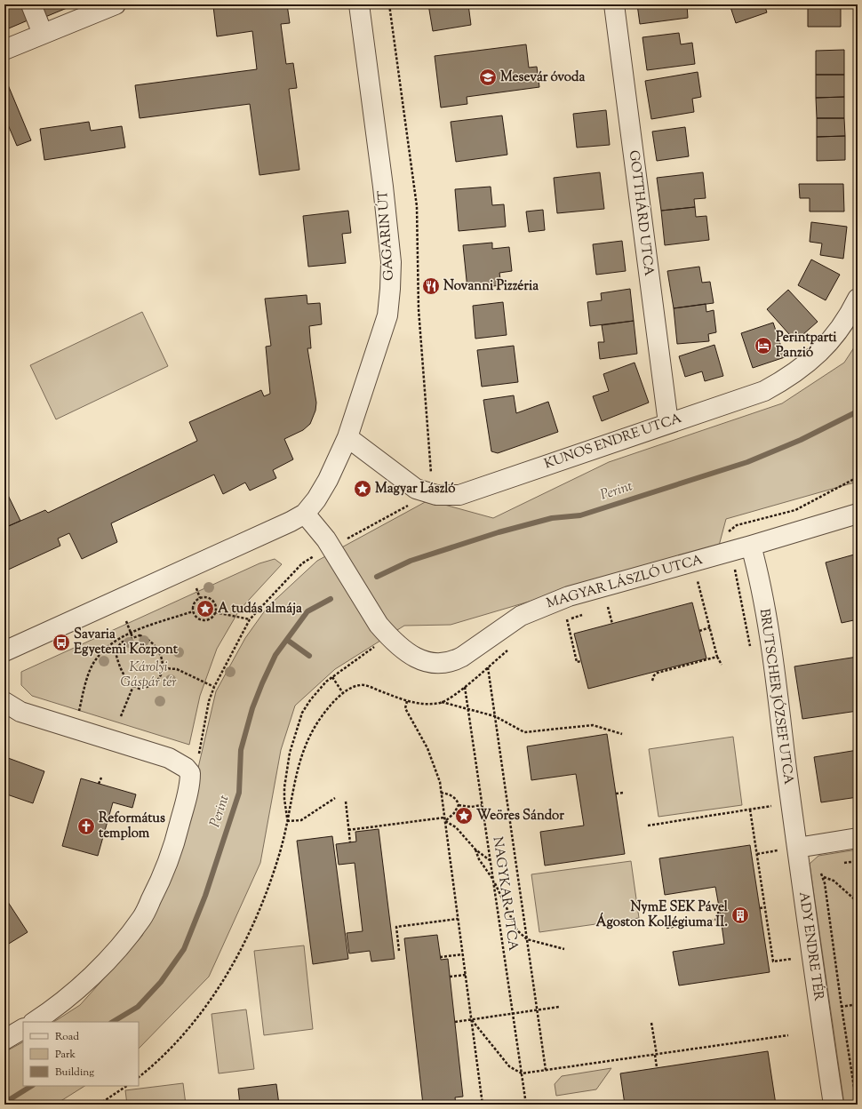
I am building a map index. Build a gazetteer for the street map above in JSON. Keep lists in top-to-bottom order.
{
  "streets": {
    "street": [
      "GOTTHÁRD UTCA",
      "GAGARIN ÚT",
      "KUNOS ENDRE UTCA",
      "MAGYAR LÁSZLÓ UTCA",
      "BRUTSCHER JÓZSEF UTCA",
      "ADY ENDRE TÉR"
    ],
    "path": ["NAGYKAR UTCA"]
  },
  "crossings": [
    ["GOTTHÁRD UTCA", "KUNOS ENDRE UTCA"],
    ["GAGARIN ÚT", "KUNOS ENDRE UTCA"],
    ["GAGARIN ÚT", "MAGYAR LÁSZLÓ UTCA"],
    ["MAGYAR LÁSZLÓ UTCA", "BRUTSCHER JÓZSEF UTCA"],
    ["BRUTSCHER JÓZSEF UTCA", "ADY ENDRE TÉR"]
  ],
  "water": ["Perint"],
  "parks": ["Károlyi Gáspár tér"],
  "places": {
    "school or university": ["Mesevár óvoda"],
    "restaurant": ["Novanni Pizzéria"],
    "hotel": ["Perintparti Panzió"],
    "place": ["Magyar László", "A tudás almája", "Weöres Sándor"],
    "bus stop": ["Savaria Egyetemi Központ"],
    "church": ["Református templom"],
    "building": ["NymE SEK Pável Ágoston Kollégiuma II."]
  },
  "legend": ["Road", "Park", "Building"]
}
